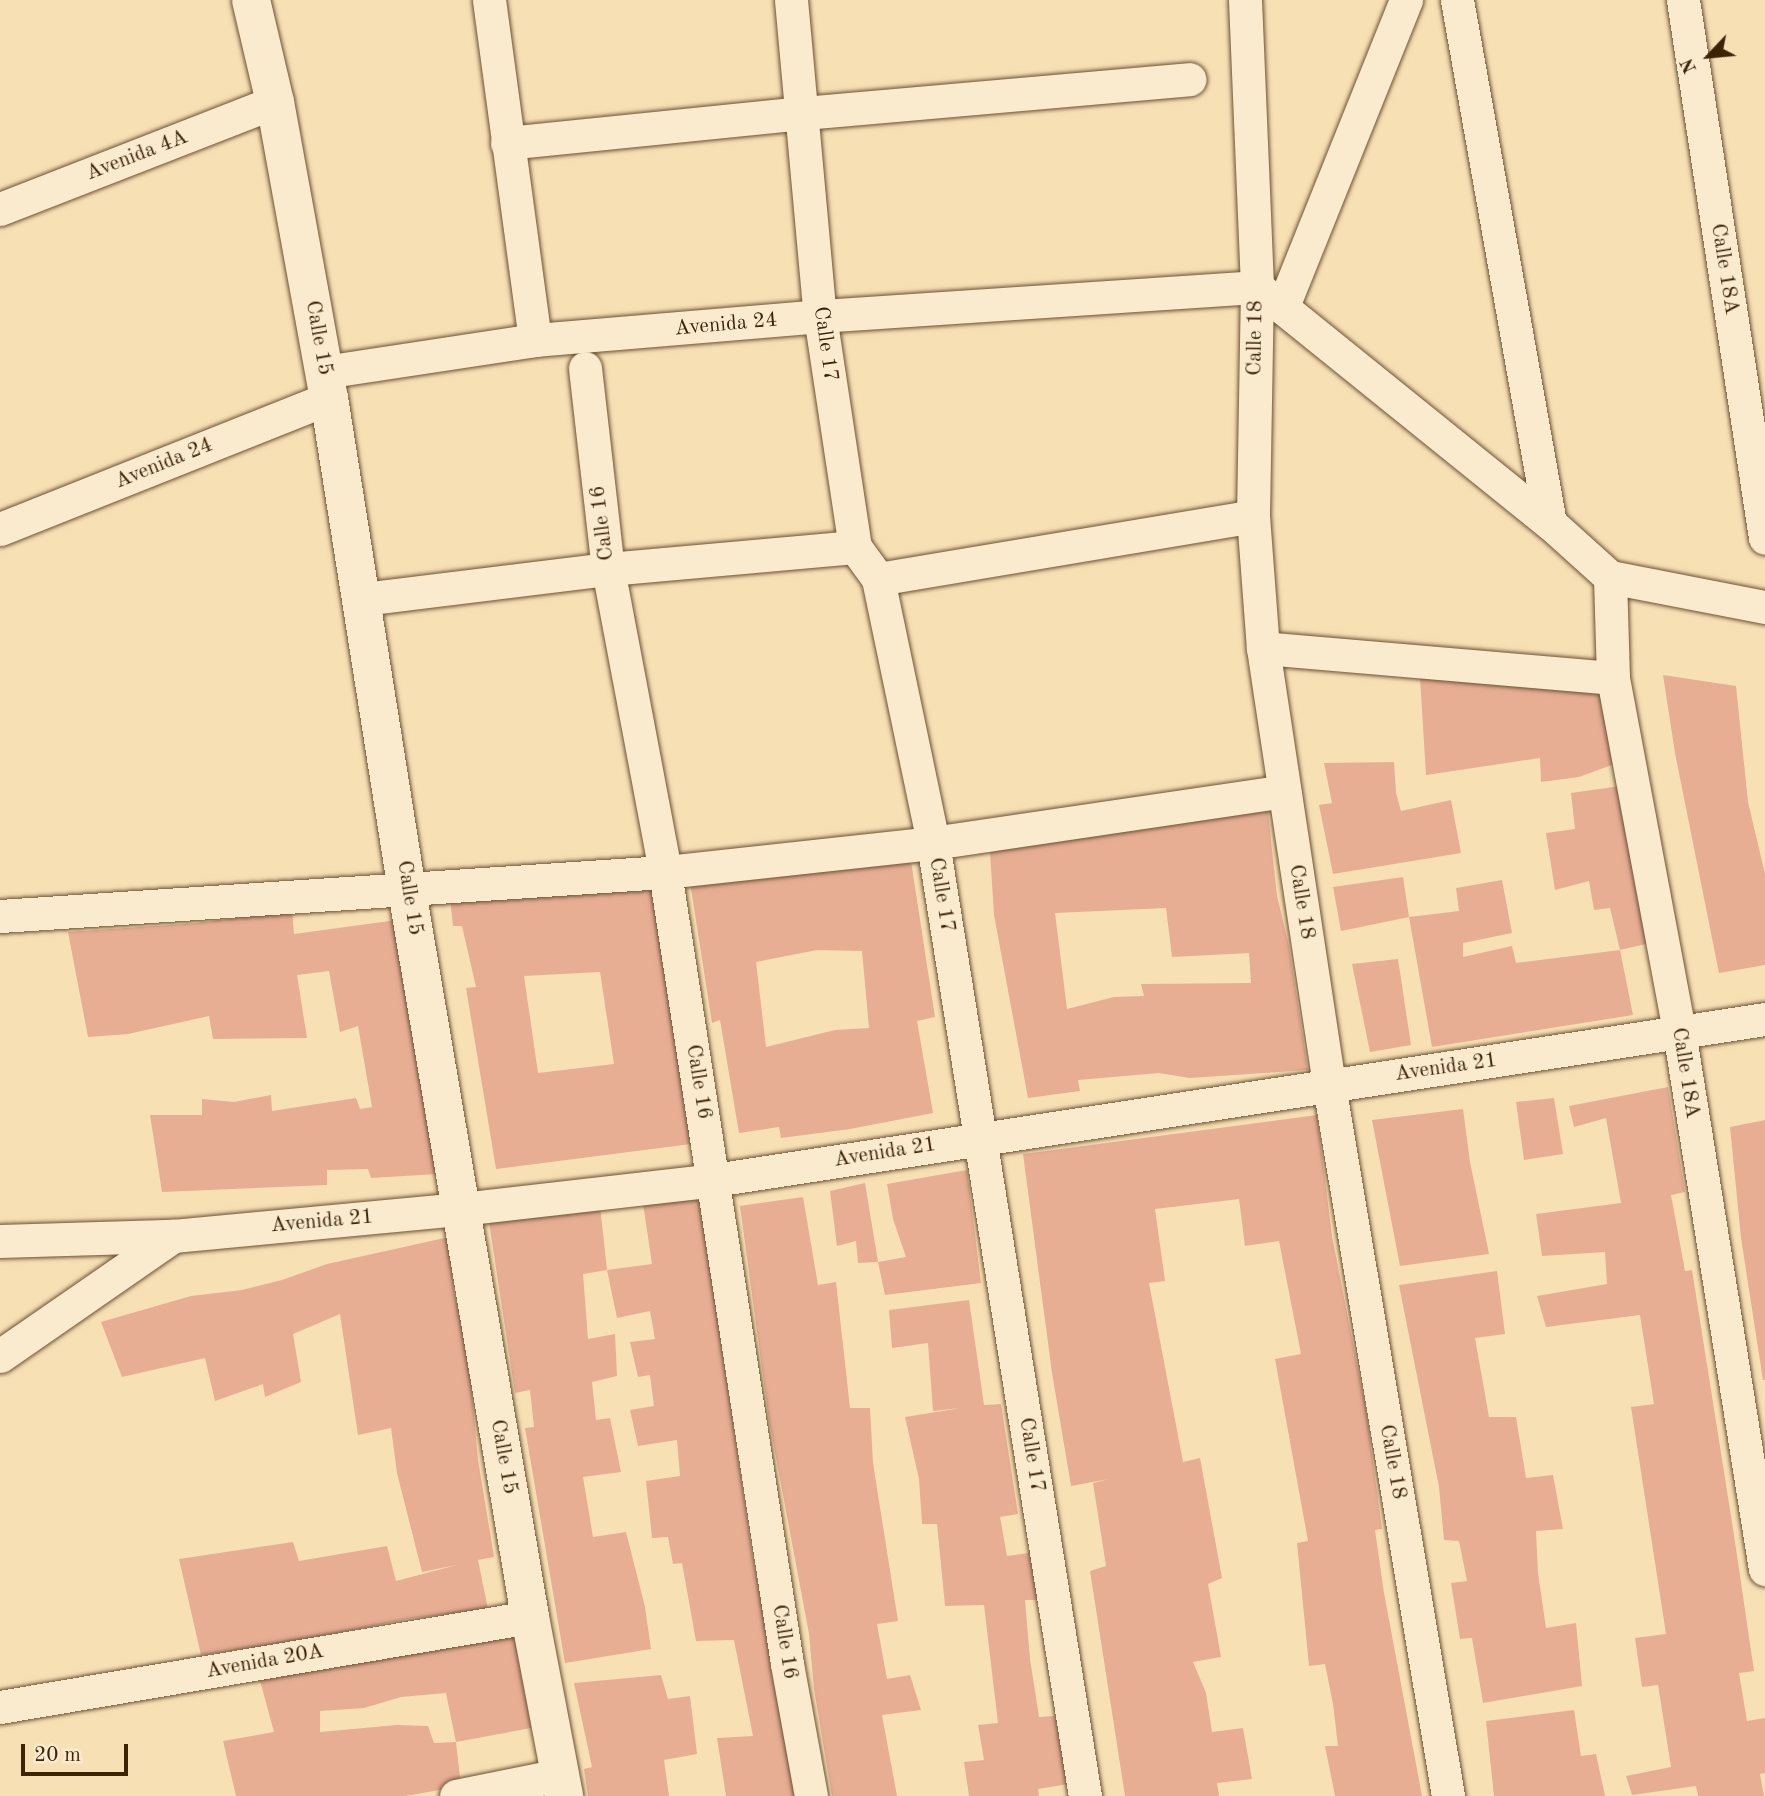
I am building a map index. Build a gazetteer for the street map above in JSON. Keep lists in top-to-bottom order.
{
  "streets": {
    "street": [
      "Avenida 4A",
      "Calle 18A",
      "Avenida 24",
      "Calle 15",
      "Calle 18",
      "Calle 17",
      "Calle 16",
      "Avenida 21",
      "Avenida 20A"
    ]
  },
  "crossings": [
    ["Avenida 4A", "Calle 15"],
    ["Calle 18A", "Avenida 21"],
    ["Avenida 24", "Calle 15"],
    ["Avenida 24", "Calle 18"],
    ["Avenida 24", "Calle 17"],
    ["Calle 15", "Avenida 21"],
    ["Calle 15", "Avenida 20A"],
    ["Calle 18", "Avenida 21"],
    ["Calle 17", "Avenida 21"],
    ["Calle 16", "Avenida 21"]
  ],
  "scale_bar": "20 m",
  "north": "bottom left"
}
